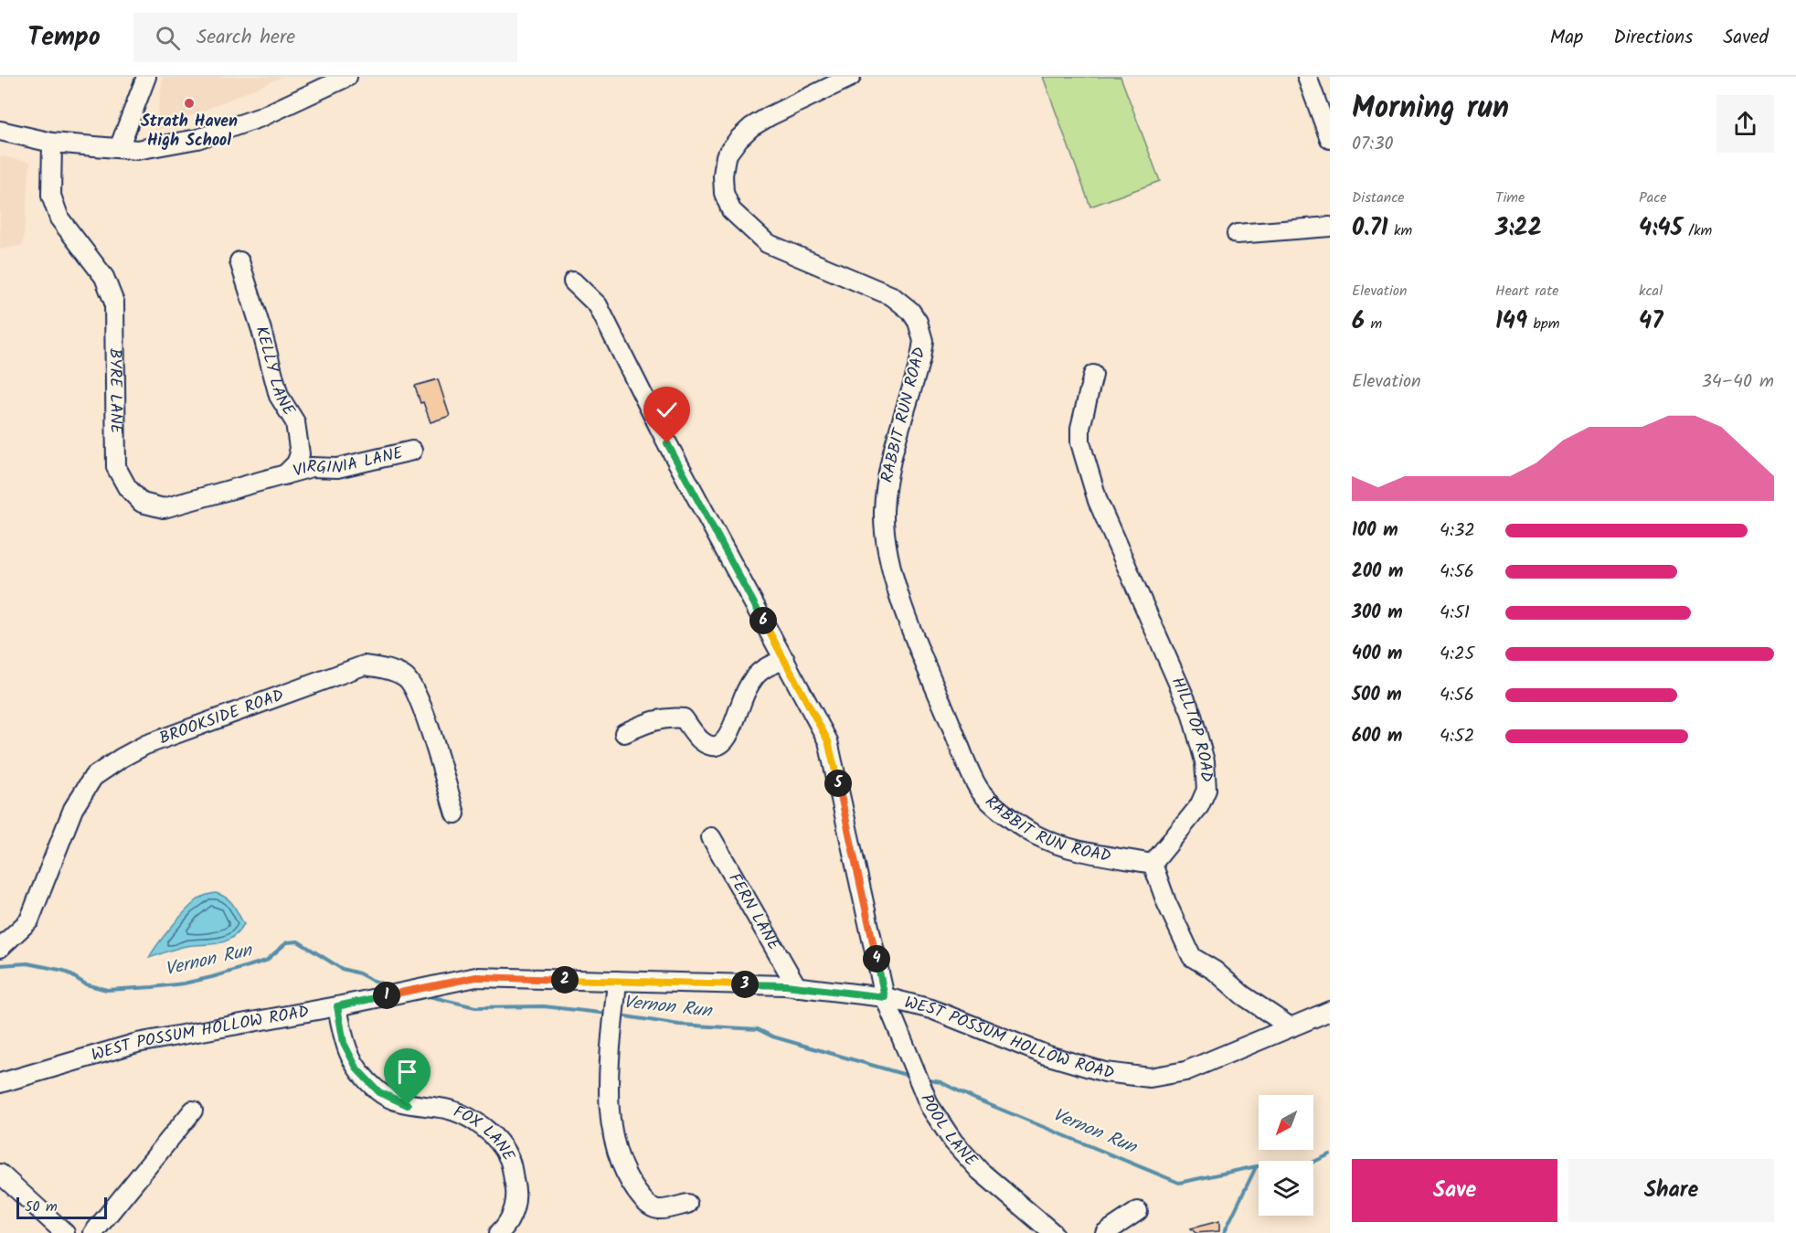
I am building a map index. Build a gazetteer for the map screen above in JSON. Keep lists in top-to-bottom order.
{
  "streets": {
    "street": [
      "KELLY LANE",
      "BYRE LANE",
      "RABBIT RUN ROAD",
      "VIRGINIA LANE",
      "BROOKSIDE ROAD",
      "HILLTOP ROAD",
      "FERN LANE",
      "WEST POSSUM HOLLOW ROAD",
      "POOL LANE",
      "FOX LANE"
    ]
  },
  "crossings": [
    ["KELLY LANE", "BYRE LANE"],
    ["KELLY LANE", "VIRGINIA LANE"],
    ["BYRE LANE", "VIRGINIA LANE"],
    ["RABBIT RUN ROAD", "HILLTOP ROAD"],
    ["FERN LANE", "WEST POSSUM HOLLOW ROAD"],
    ["WEST POSSUM HOLLOW ROAD", "POOL LANE"],
    ["WEST POSSUM HOLLOW ROAD", "FOX LANE"]
  ],
  "water": ["Vernon Run"],
  "places": ["Strath Haven High School"],
  "scale_bar": "50 m",
  "north": "bottom left",
  "page": {
    "header": "Tempo",
    "search": "Search here",
    "nav": ["Map", "Directions", "Saved"],
    "heading": ["Morning run", "07:30"],
    "stats": [
      ["Distance", "0.71 km"],
      ["Time", "3:22"],
      ["Pace", "4:45 /km"],
      ["Elevation", "6 m"],
      ["Heart rate", "149 bpm"],
      ["kcal", "47"]
    ],
    "chart": ["Elevation", "34–40 m"],
    "list": [
      {
        "name": "100 m",
        "note": "4:32"
      },
      {
        "name": "200 m",
        "note": "4:56"
      },
      {
        "name": "300 m",
        "note": "4:51"
      },
      {
        "name": "400 m",
        "note": "4:25"
      },
      {
        "name": "500 m",
        "note": "4:56"
      },
      {
        "name": "600 m",
        "note": "4:52"
      }
    ],
    "pins": [
      "6",
      "5",
      "4",
      "2",
      "3",
      "1"
    ],
    "buttons": ["Save", "Share"],
    "scale": "50 m"
  }
}
